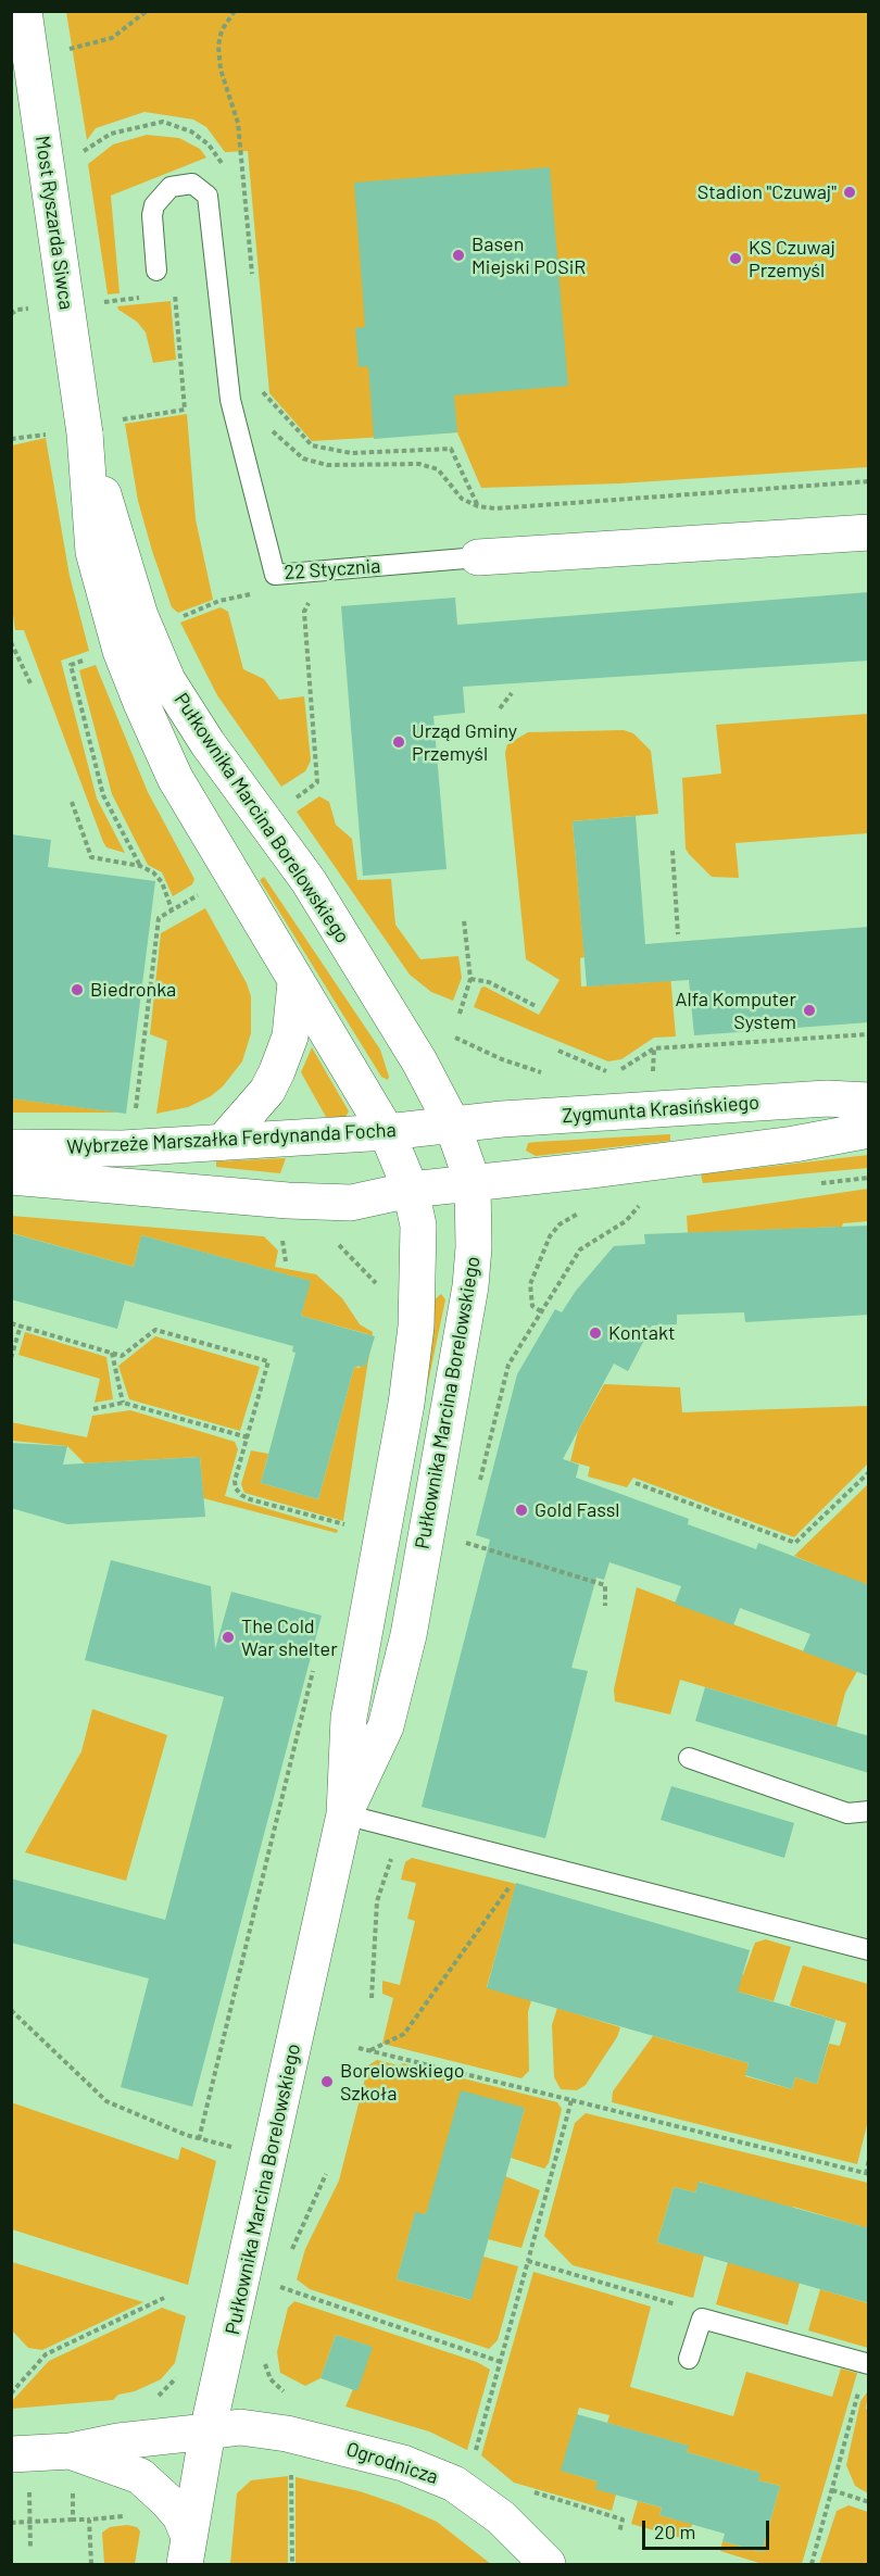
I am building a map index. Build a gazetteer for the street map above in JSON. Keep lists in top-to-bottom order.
{
  "streets": {
    "main road": [
      "Most Ryszarda Siwca",
      "22 Stycznia",
      "Pułkownika Marcina Borelowskiego",
      "Zygmunta Krasińskiego",
      "Wybrzeże Marszałka Ferdynanda Focha",
      "Ogrodnicza"
    ]
  },
  "crossings": [
    ["Most Ryszarda Siwca", "Pułkownika Marcina Borelowskiego"],
    ["Pułkownika Marcina Borelowskiego", "Zygmunta Krasińskiego"],
    ["Pułkownika Marcina Borelowskiego", "Wybrzeże Marszałka Ferdynanda Focha"],
    ["Pułkownika Marcina Borelowskiego", "Ogrodnicza"],
    ["Zygmunta Krasińskiego", "Wybrzeże Marszałka Ferdynanda Focha"]
  ],
  "places": [
    "Stadion \"Czuwaj\"",
    "Basen Miejski POSiR",
    "KS Czuwaj Przemyśl",
    "Urząd Gminy Przemyśl",
    "Biedronka",
    "Alfa Komputer System",
    "Kontakt",
    "Gold Fassl",
    "The Cold War shelter",
    "Borelowskiego Szkoła"
  ],
  "scale_bar": "20 m"
}
